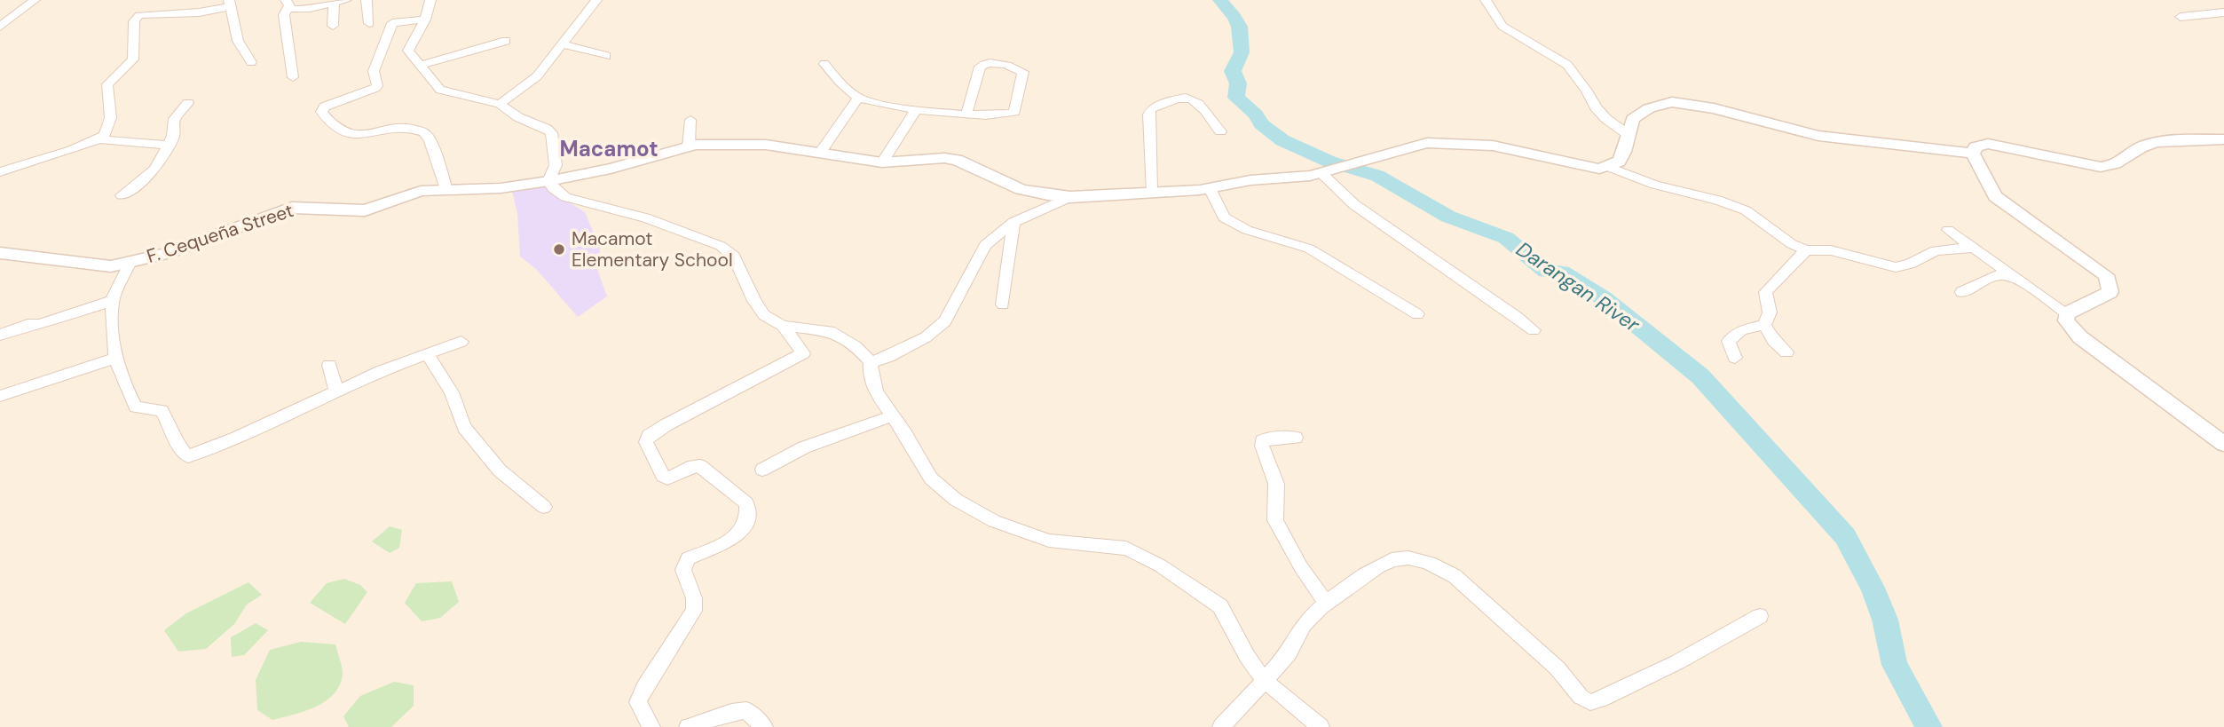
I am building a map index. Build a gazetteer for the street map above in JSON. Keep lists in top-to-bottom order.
{
  "streets": {
    "street": ["F. Cequeña Street"]
  },
  "districts": ["Macamot"],
  "water": ["Darangan River"],
  "places": ["Macamot Elementary School"]
}
